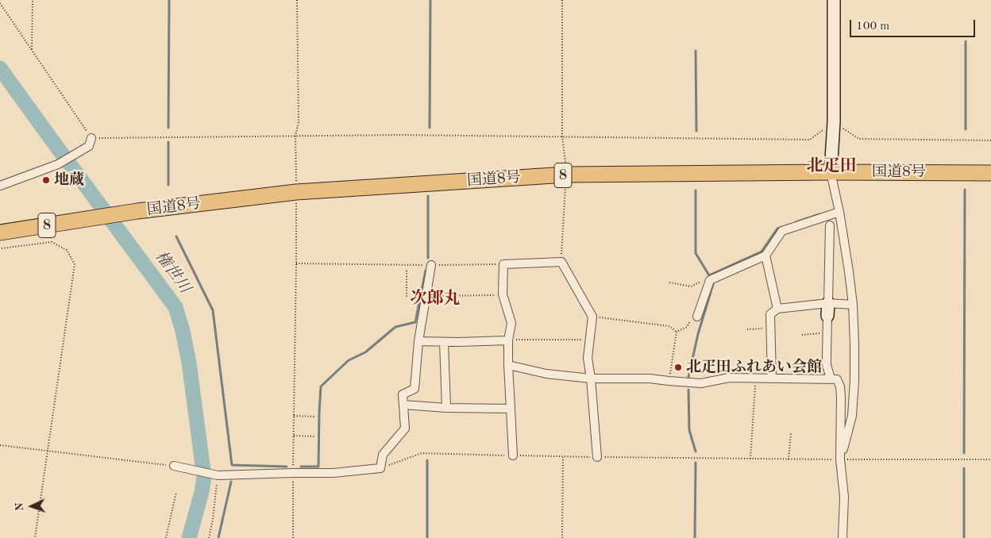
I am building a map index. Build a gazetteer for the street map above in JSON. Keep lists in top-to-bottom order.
{
  "streets": {
    "highway": ["国道8号", "8"]
  },
  "districts": ["北疋田", "次郎丸"],
  "water": ["権世川"],
  "places": ["地蔵", "北疋田ふれあい会館"],
  "scale_bar": "100 m",
  "north": "left"
}
